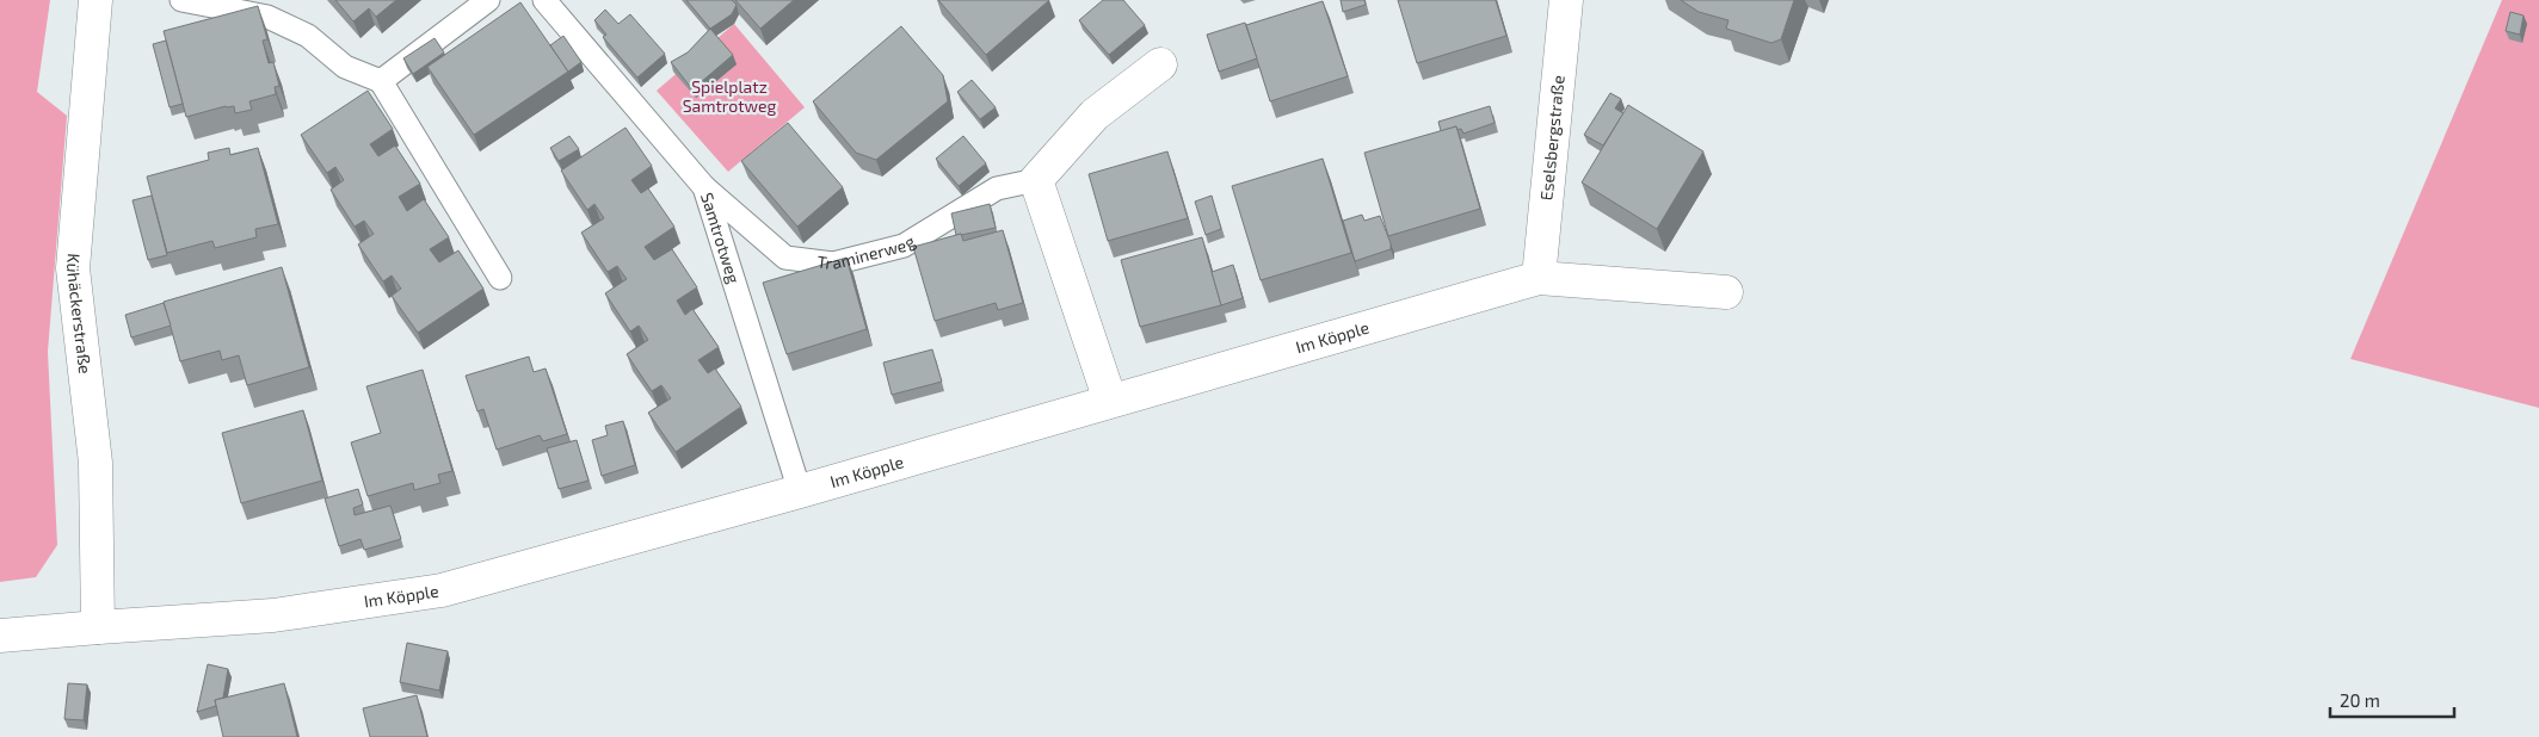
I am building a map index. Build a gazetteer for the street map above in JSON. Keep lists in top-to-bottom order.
{
  "streets": {
    "street": ["Eselsbergstraße", "Kühäckerstraße", "Im Köpple"],
    "lane": ["Samtrotweg", "Traminerweg"]
  },
  "crossings": [
    ["Eselsbergstraße", "Im Köpple"],
    ["Samtrotweg", "Traminerweg"],
    ["Samtrotweg", "Im Köpple"],
    ["Kühäckerstraße", "Im Köpple"]
  ],
  "parks": ["Spielplatz Samtrotweg"],
  "scale_bar": "20 m"
}
